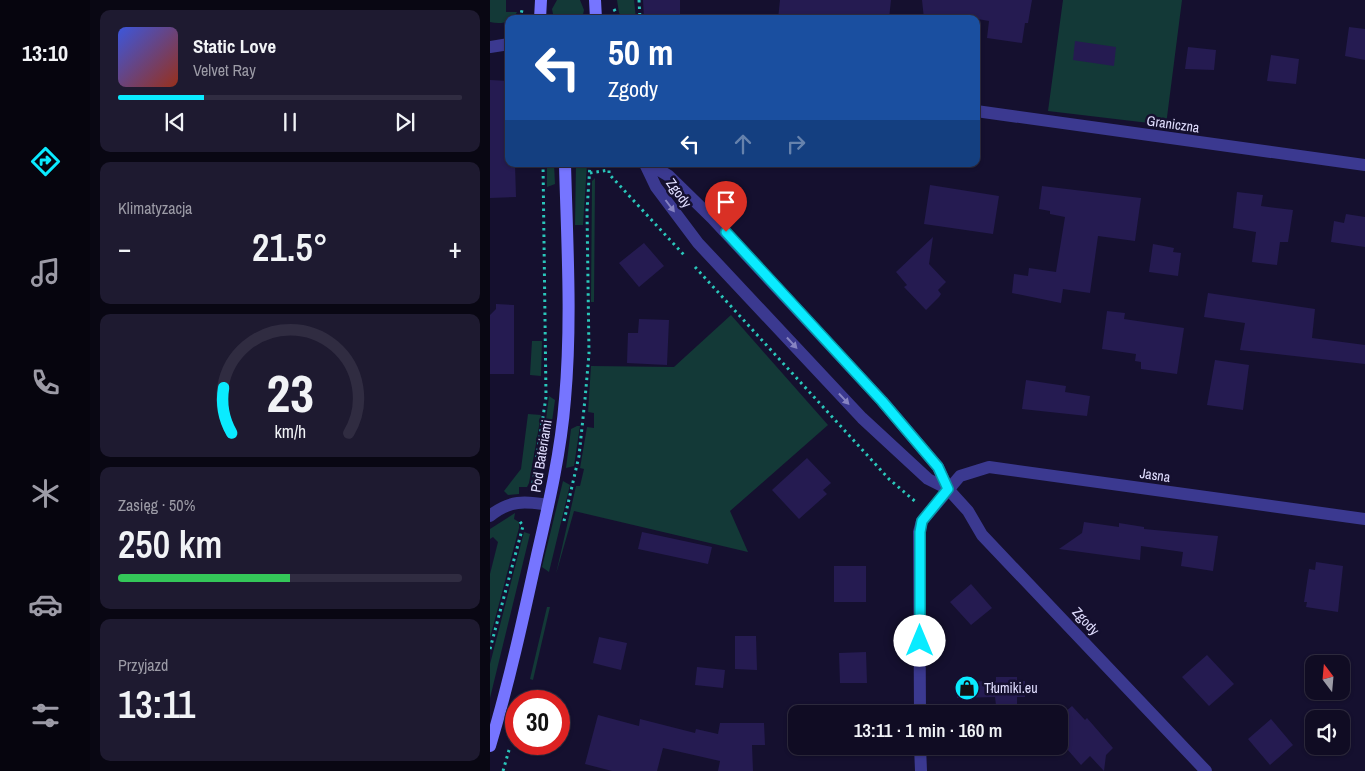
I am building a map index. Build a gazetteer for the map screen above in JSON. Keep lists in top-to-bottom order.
{
  "streets": {
    "street": [
      "Graniczna",
      "Zgody",
      "Pod Bateriami",
      "Jasna"
    ]
  },
  "crossings": [
    ["Zgody", "Jasna"]
  ],
  "places": {
    "shop": ["Tłumiki.eu"]
  },
  "north": "top",
  "page": {
    "tabs": "13:10",
    "turn": ["50 m", "Zgody"],
    "song": ["Static Love", "Velvet Ray"],
    "tile": [
      "Klimatyzacja",
      ["Zasięg · 50%", "250 km"],
      ["Przyjazd", "13:11"]
    ],
    "heat": ["−", "21.5°", "+"],
    "limit": "30",
    "trip": "13:11 · 1 min · 160 m",
    "gauge": ["23", "km/h"]
  }
}
